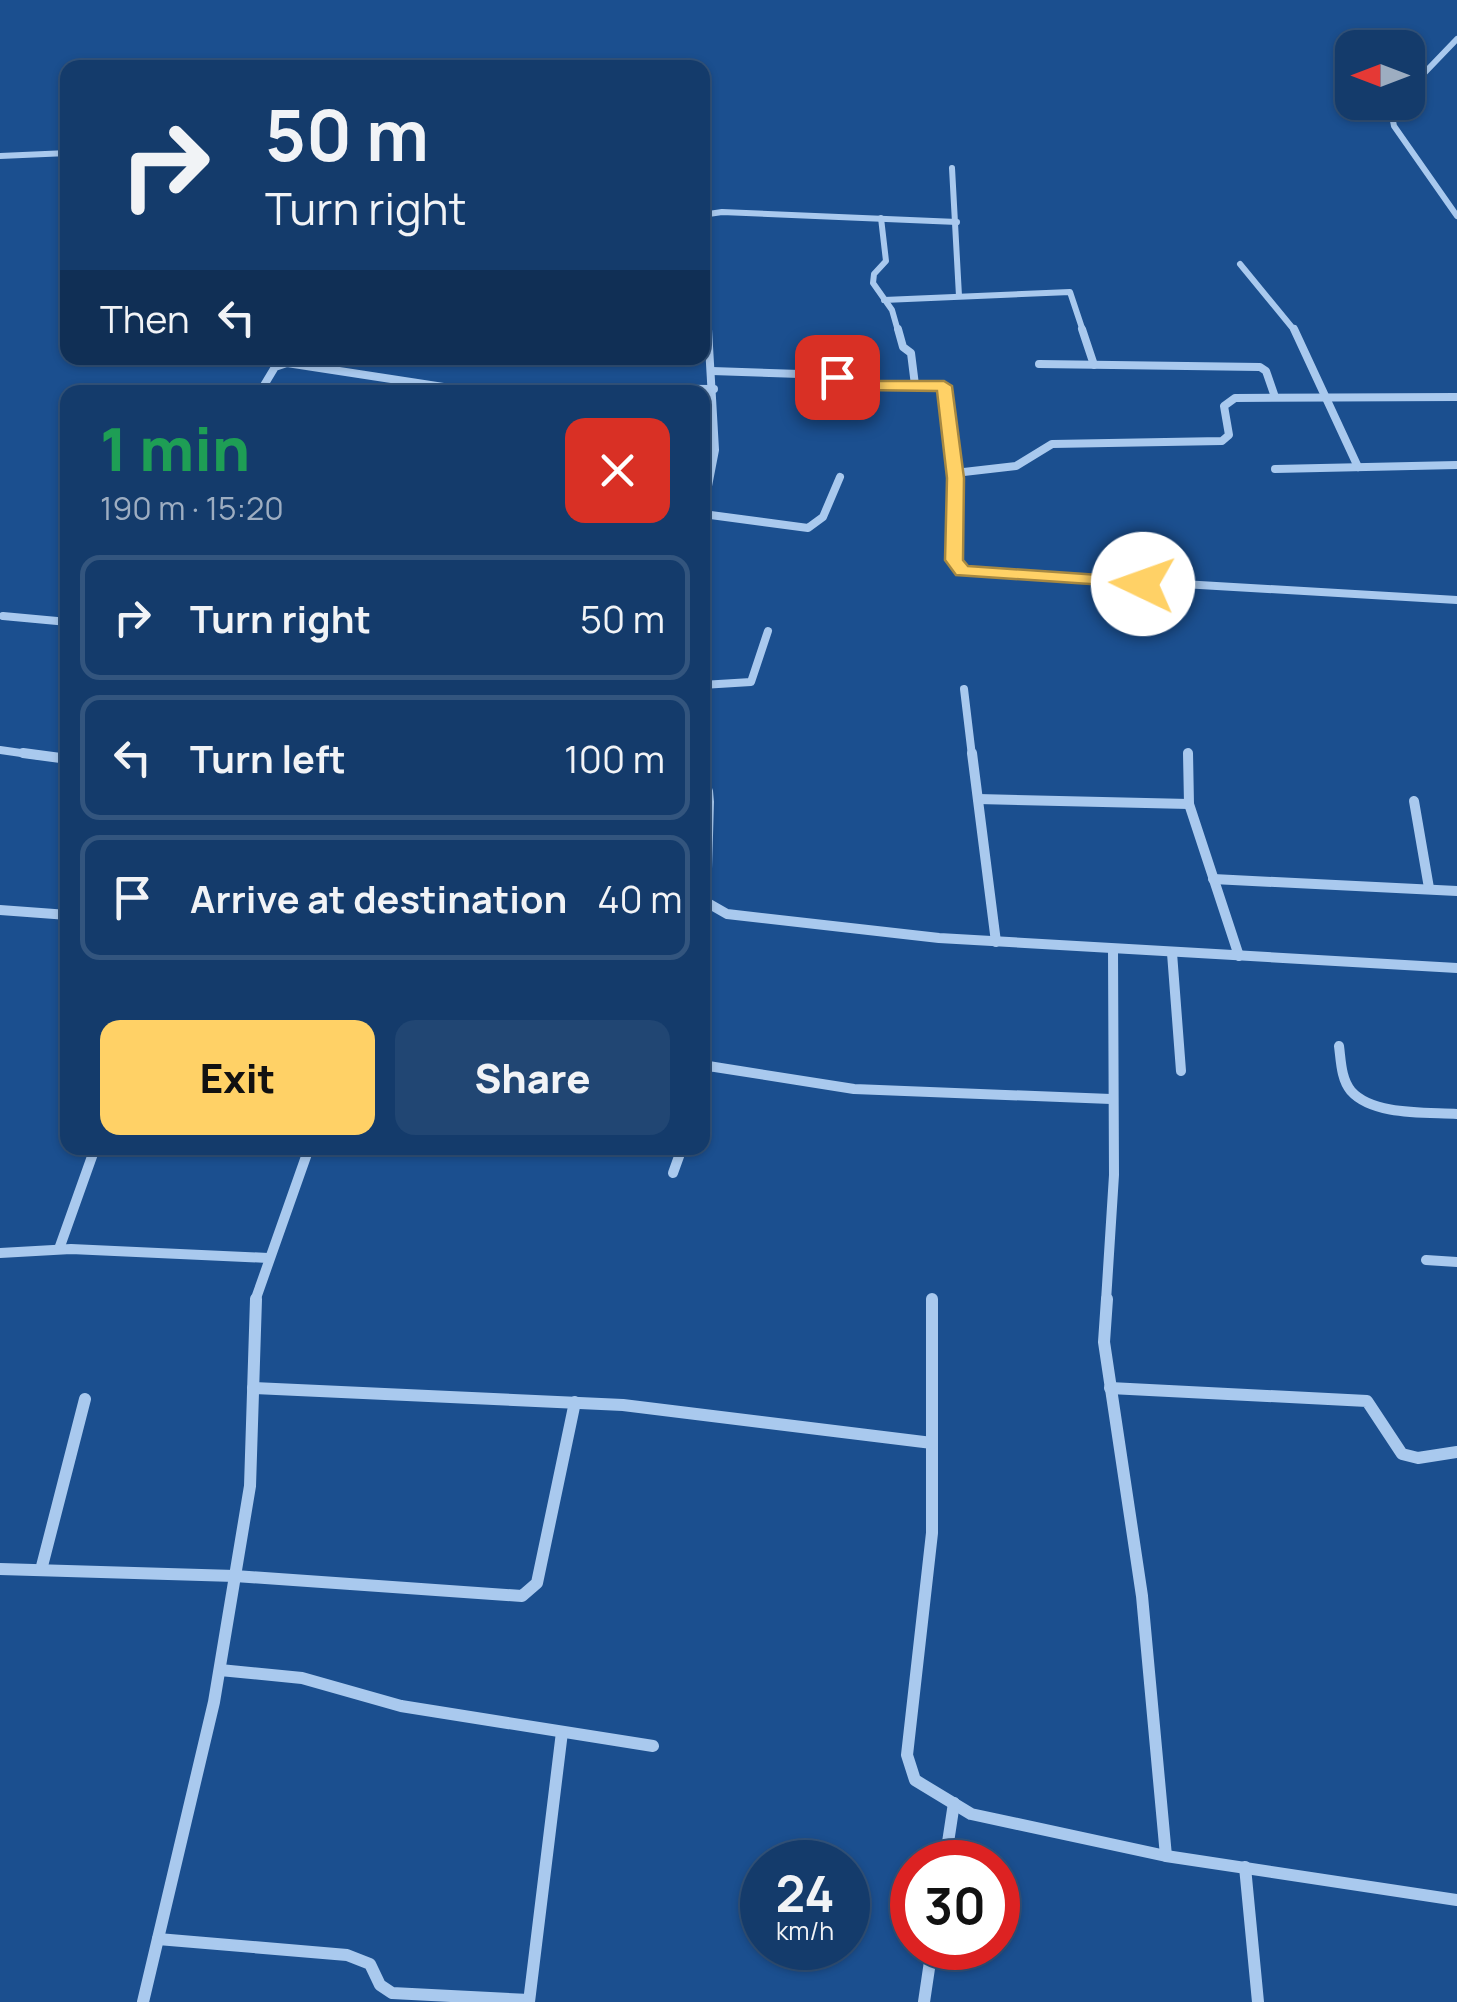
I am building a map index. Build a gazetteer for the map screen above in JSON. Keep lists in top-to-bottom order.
{
  "north": "left",
  "page": {
    "turn": ["50 m", "Turn right"],
    "then": "Then",
    "heading": ["1 min", "190 m · 15:20"],
    "list": [
      {
        "name": "Turn right",
        "value": "50 m"
      },
      {
        "name": "Turn left",
        "value": "100 m"
      },
      {
        "name": "Arrive at destination",
        "value": "40 m"
      }
    ],
    "buttons": ["Exit", "Share"],
    "speed": "24 km/h",
    "limit": "30"
  }
}
